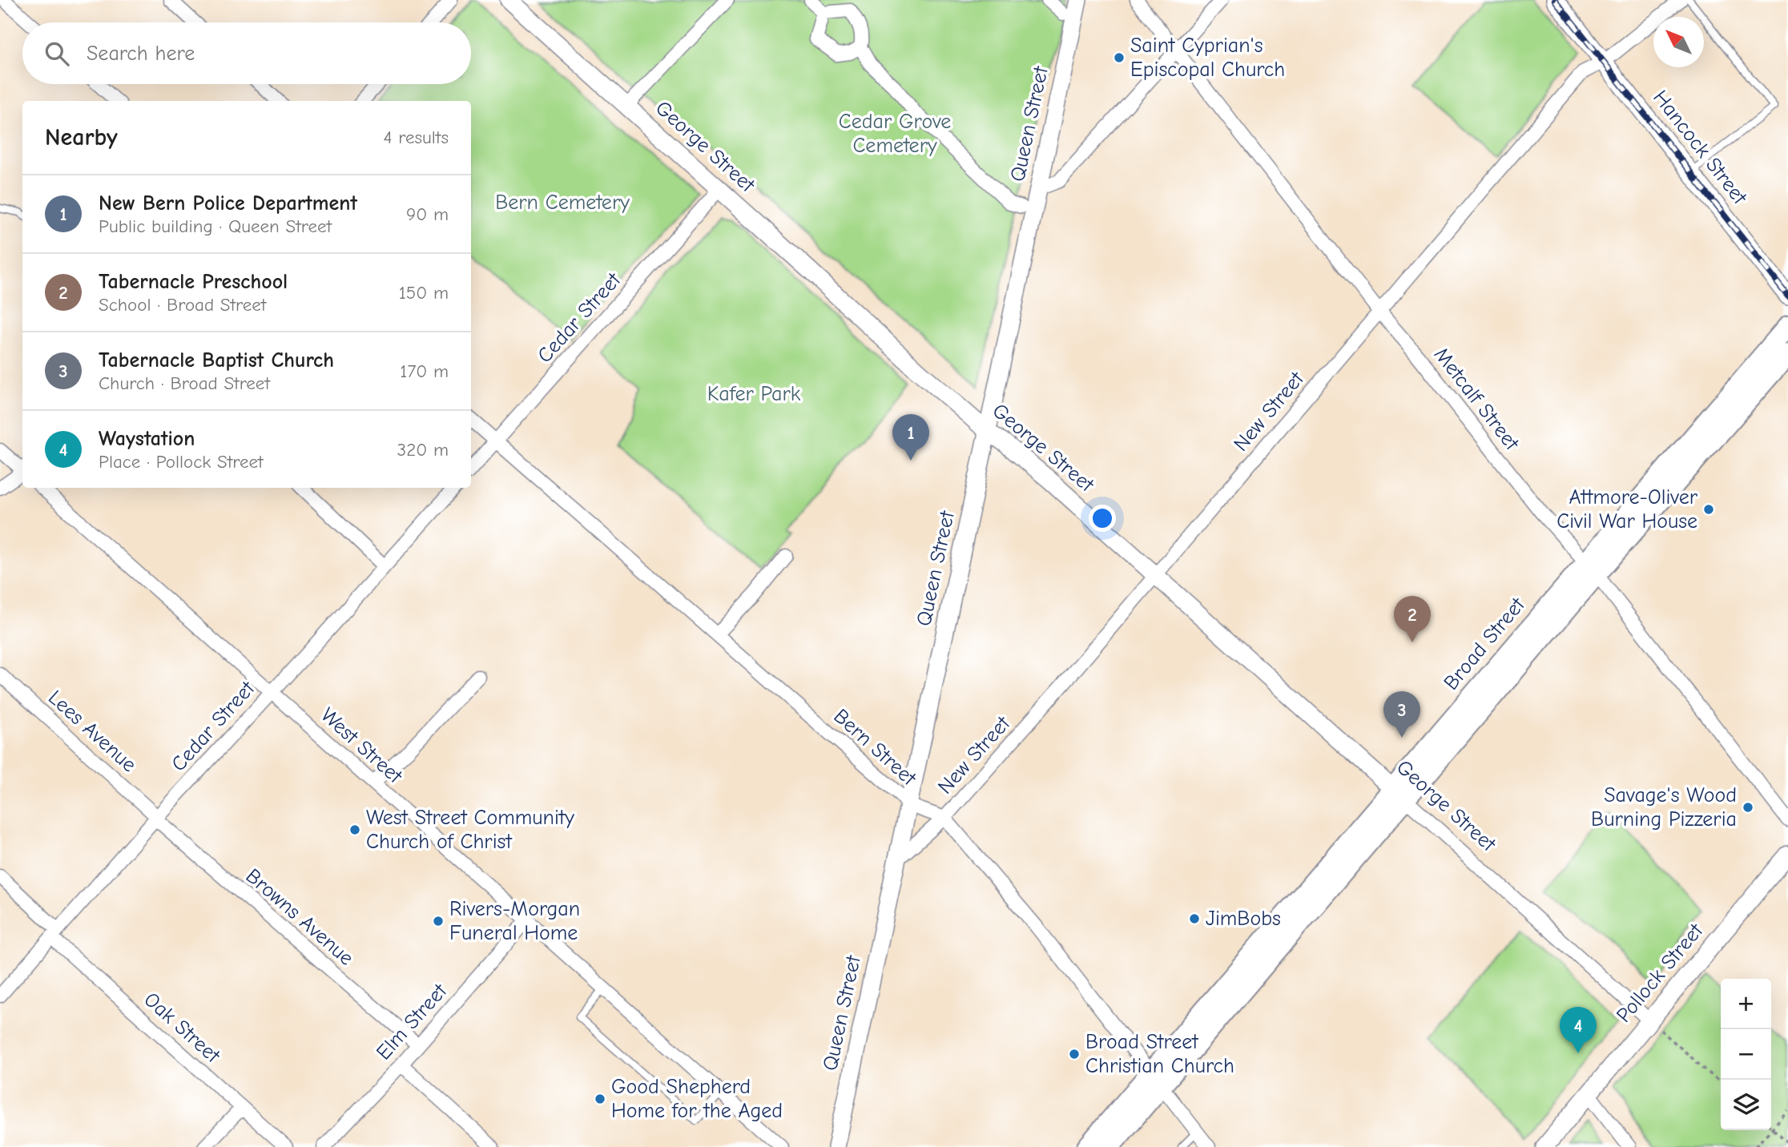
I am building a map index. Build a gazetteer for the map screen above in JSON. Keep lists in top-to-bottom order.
{
  "streets": {
    "main road": ["Broad Street"],
    "street": [
      "Queen Street",
      "George Street",
      "Hancock Street",
      "Cedar Street",
      "Metcalf Street",
      "New Street",
      "Lees Avenue",
      "West Street",
      "Bern Street",
      "Browns Avenue",
      "Pollock Street",
      "Elm Street",
      "Oak Street"
    ]
  },
  "crossings": [
    ["Queen Street", "George Street"],
    ["Queen Street", "New Street"],
    ["Queen Street", "Bern Street"],
    ["George Street", "Cedar Street"],
    ["George Street", "New Street"],
    ["George Street", "Broad Street"],
    ["George Street", "Pollock Street"],
    ["Hancock Street", "New Street"],
    ["Cedar Street", "Lees Avenue"],
    ["Cedar Street", "West Street"],
    ["Cedar Street", "Bern Street"],
    ["Cedar Street", "Browns Avenue"],
    ["Cedar Street", "Oak Street"],
    ["Metcalf Street", "New Street"],
    ["Metcalf Street", "Broad Street"],
    ["New Street", "Bern Street"],
    ["Broad Street", "Bern Street"],
    ["Lees Avenue", "Browns Avenue"],
    ["West Street", "Elm Street"],
    ["Browns Avenue", "Elm Street"]
  ],
  "parks": ["Cedar Grove Cemetery", "Bern Cemetery", "Kafer Park"],
  "places": [
    "Saint Cyprian's Episcopal Church",
    "Attmore-Oliver Civil War House",
    "Savage's Wood Burning Pizzeria",
    "West Street Community Church of Christ",
    "JimBobs",
    "Rivers-Morgan Funeral Home",
    "Broad Street Christian Church",
    "Good Shepherd Home for the Aged"
  ],
  "north": "top left",
  "page": {
    "search": "Search here",
    "heading": ["Nearby", "4 results"],
    "list": [
      {
        "mark": "1",
        "name": "New Bern Police Department",
        "note": "Public building · Queen Street",
        "value": "90 m"
      },
      {
        "mark": "2",
        "name": "Tabernacle Preschool",
        "note": "School · Broad Street",
        "value": "150 m"
      },
      {
        "mark": "3",
        "name": "Tabernacle Baptist Church",
        "note": "Church · Broad Street",
        "value": "170 m"
      },
      {
        "mark": "4",
        "name": "Waystation",
        "note": "Place · Pollock Street",
        "value": "320 m"
      }
    ],
    "pins": [
      "1",
      "2",
      "3",
      "4"
    ],
    "map_buttons": ["+", "−"]
  }
}
